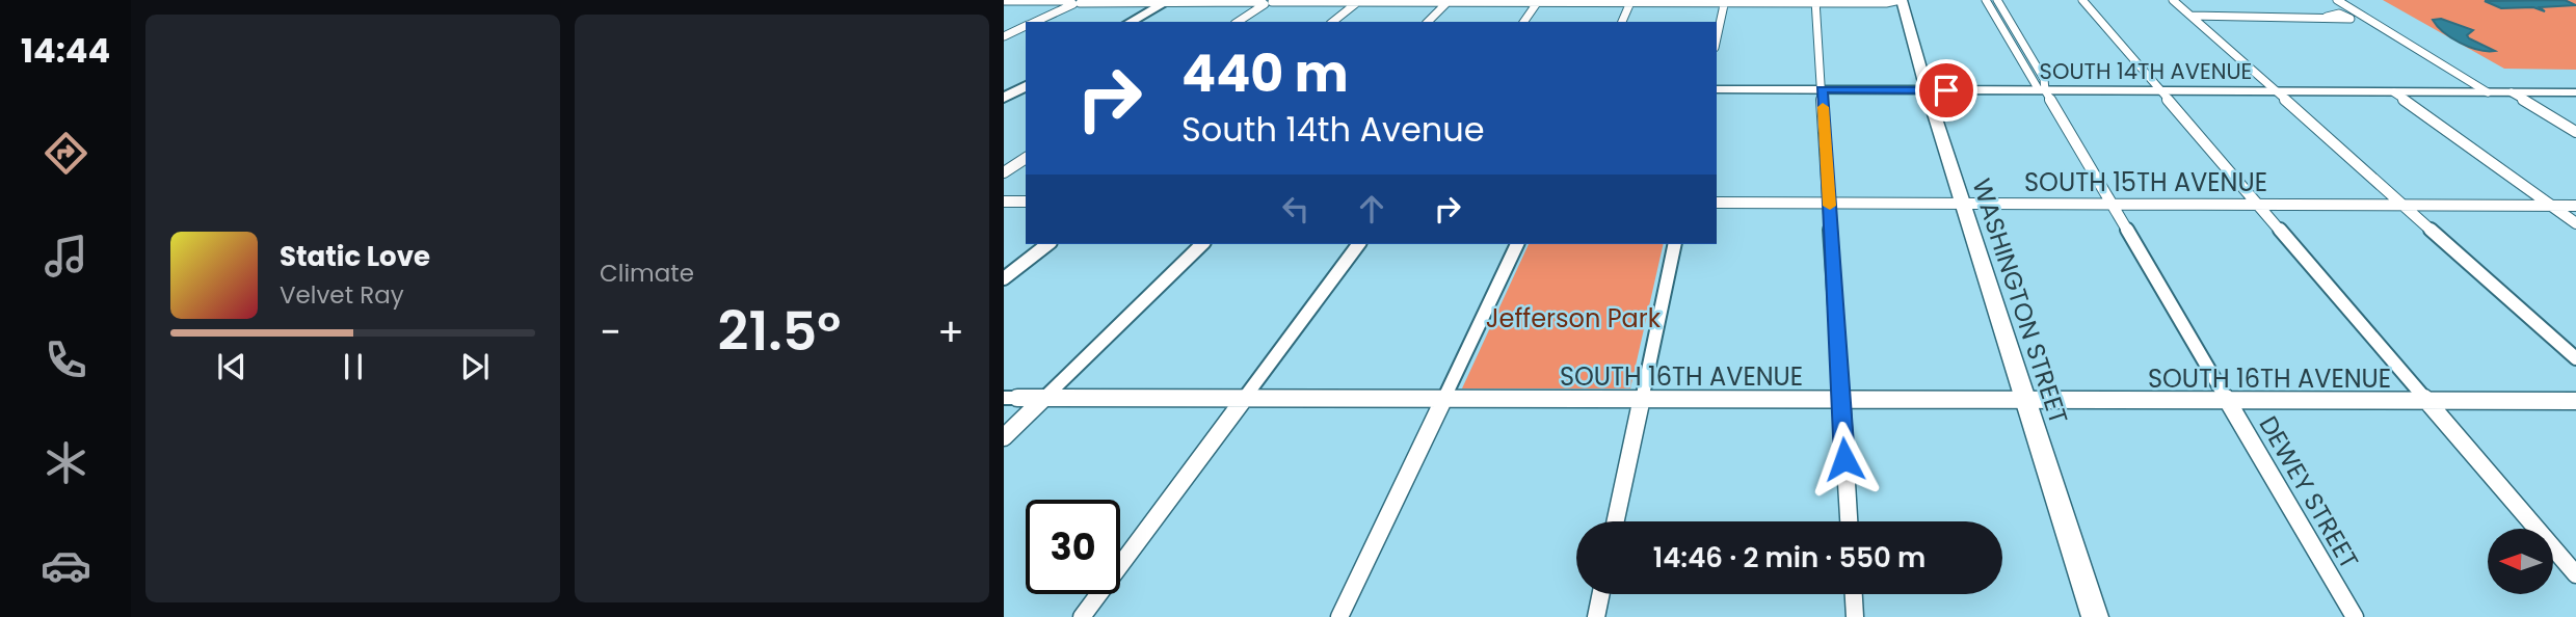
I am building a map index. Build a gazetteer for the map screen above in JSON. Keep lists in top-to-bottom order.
{
  "streets": {
    "street": [
      "SOUTH 14TH AVENUE",
      "SOUTH 15TH AVENUE",
      "WASHINGTON STREET",
      "SOUTH 16TH AVENUE",
      "DEWEY STREET"
    ]
  },
  "crossings": [
    ["SOUTH 14TH AVENUE", "WASHINGTON STREET"],
    ["SOUTH 14TH AVENUE", "DEWEY STREET"],
    ["SOUTH 15TH AVENUE", "WASHINGTON STREET"],
    ["SOUTH 15TH AVENUE", "DEWEY STREET"],
    ["WASHINGTON STREET", "SOUTH 16TH AVENUE"],
    ["SOUTH 16TH AVENUE", "DEWEY STREET"]
  ],
  "parks": ["Jefferson Park"],
  "north": "left",
  "page": {
    "tabs": "14:44",
    "tile": "Climate",
    "turn": ["440 m", "South 14th Avenue"],
    "song": ["Static Love", "Velvet Ray"],
    "heat": ["−", "21.5°", "+"],
    "limit": "30",
    "trip": "14:46 · 2 min · 550 m"
  }
}
